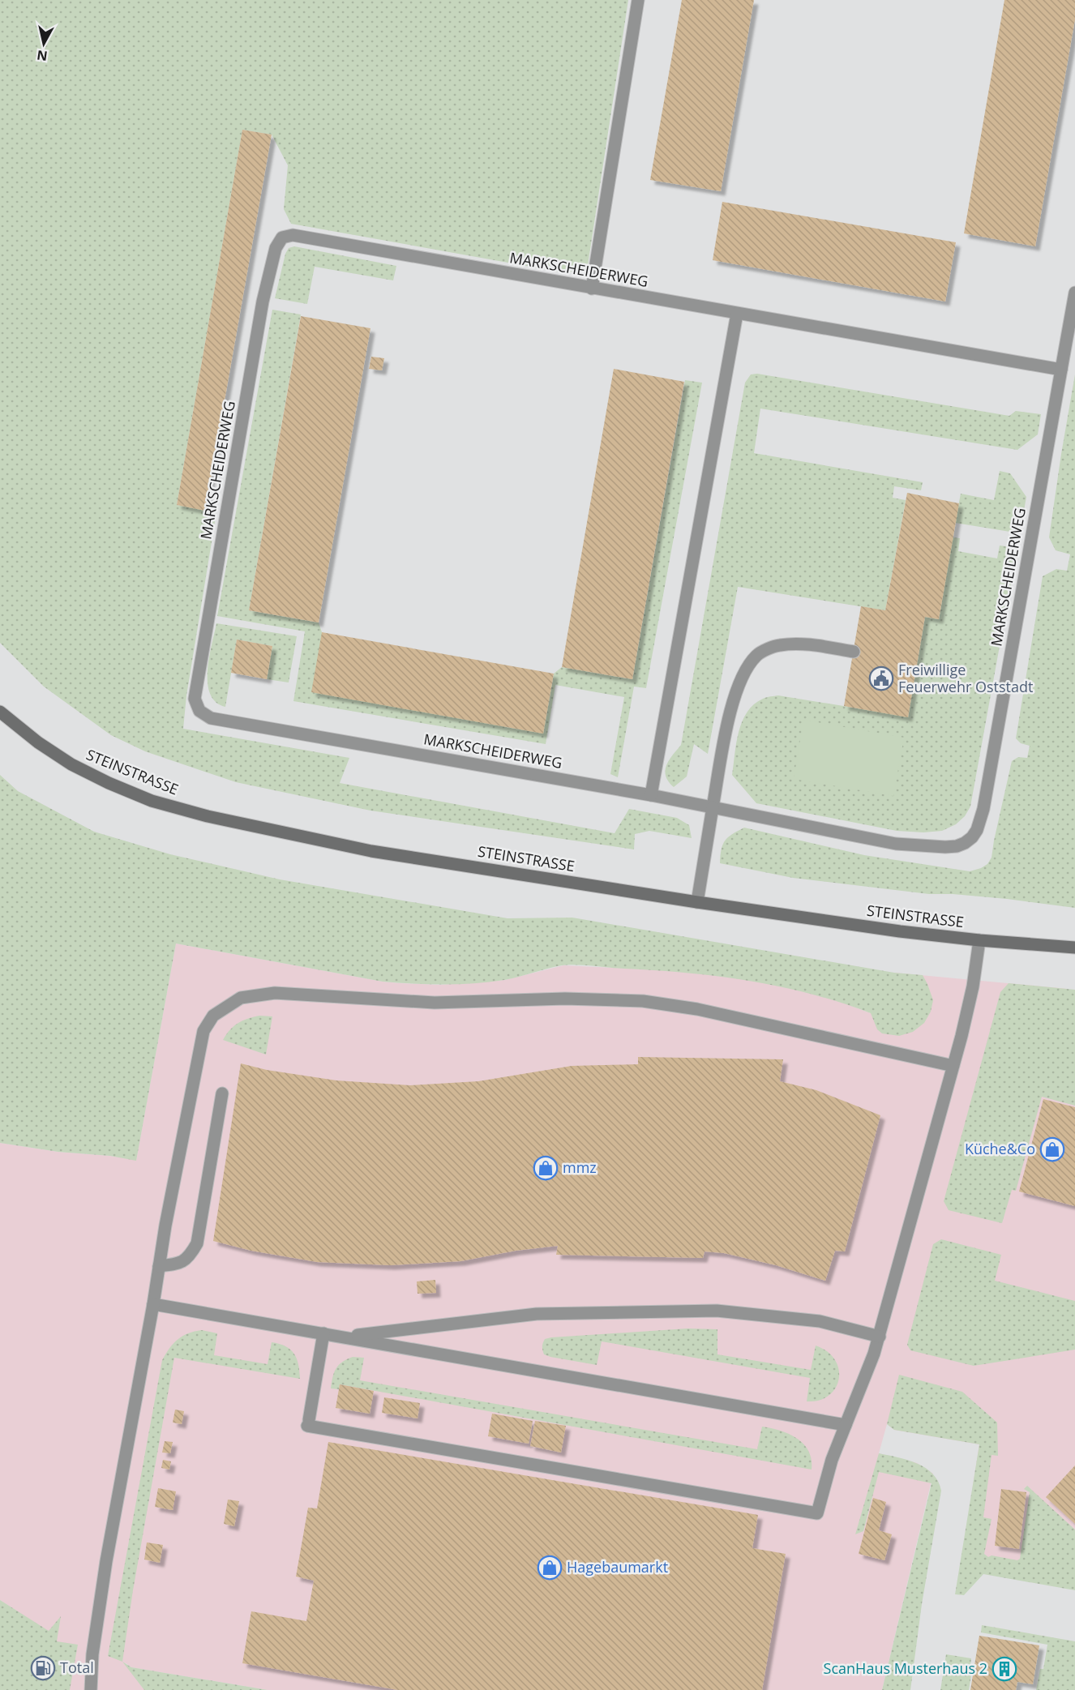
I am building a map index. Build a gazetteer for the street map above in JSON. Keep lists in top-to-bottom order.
{
  "streets": {
    "street": ["MARKSCHEIDERWEG", "STEINSTRASSE"]
  },
  "places": {
    "public building": ["Freiwillige Feuerwehr Oststadt"],
    "shop": ["Küche&Co", "mmz", "Hagebaumarkt"],
    "fuel station": ["Total"],
    "building": ["ScanHaus Musterhaus 2"]
  },
  "north": "bottom"
}
